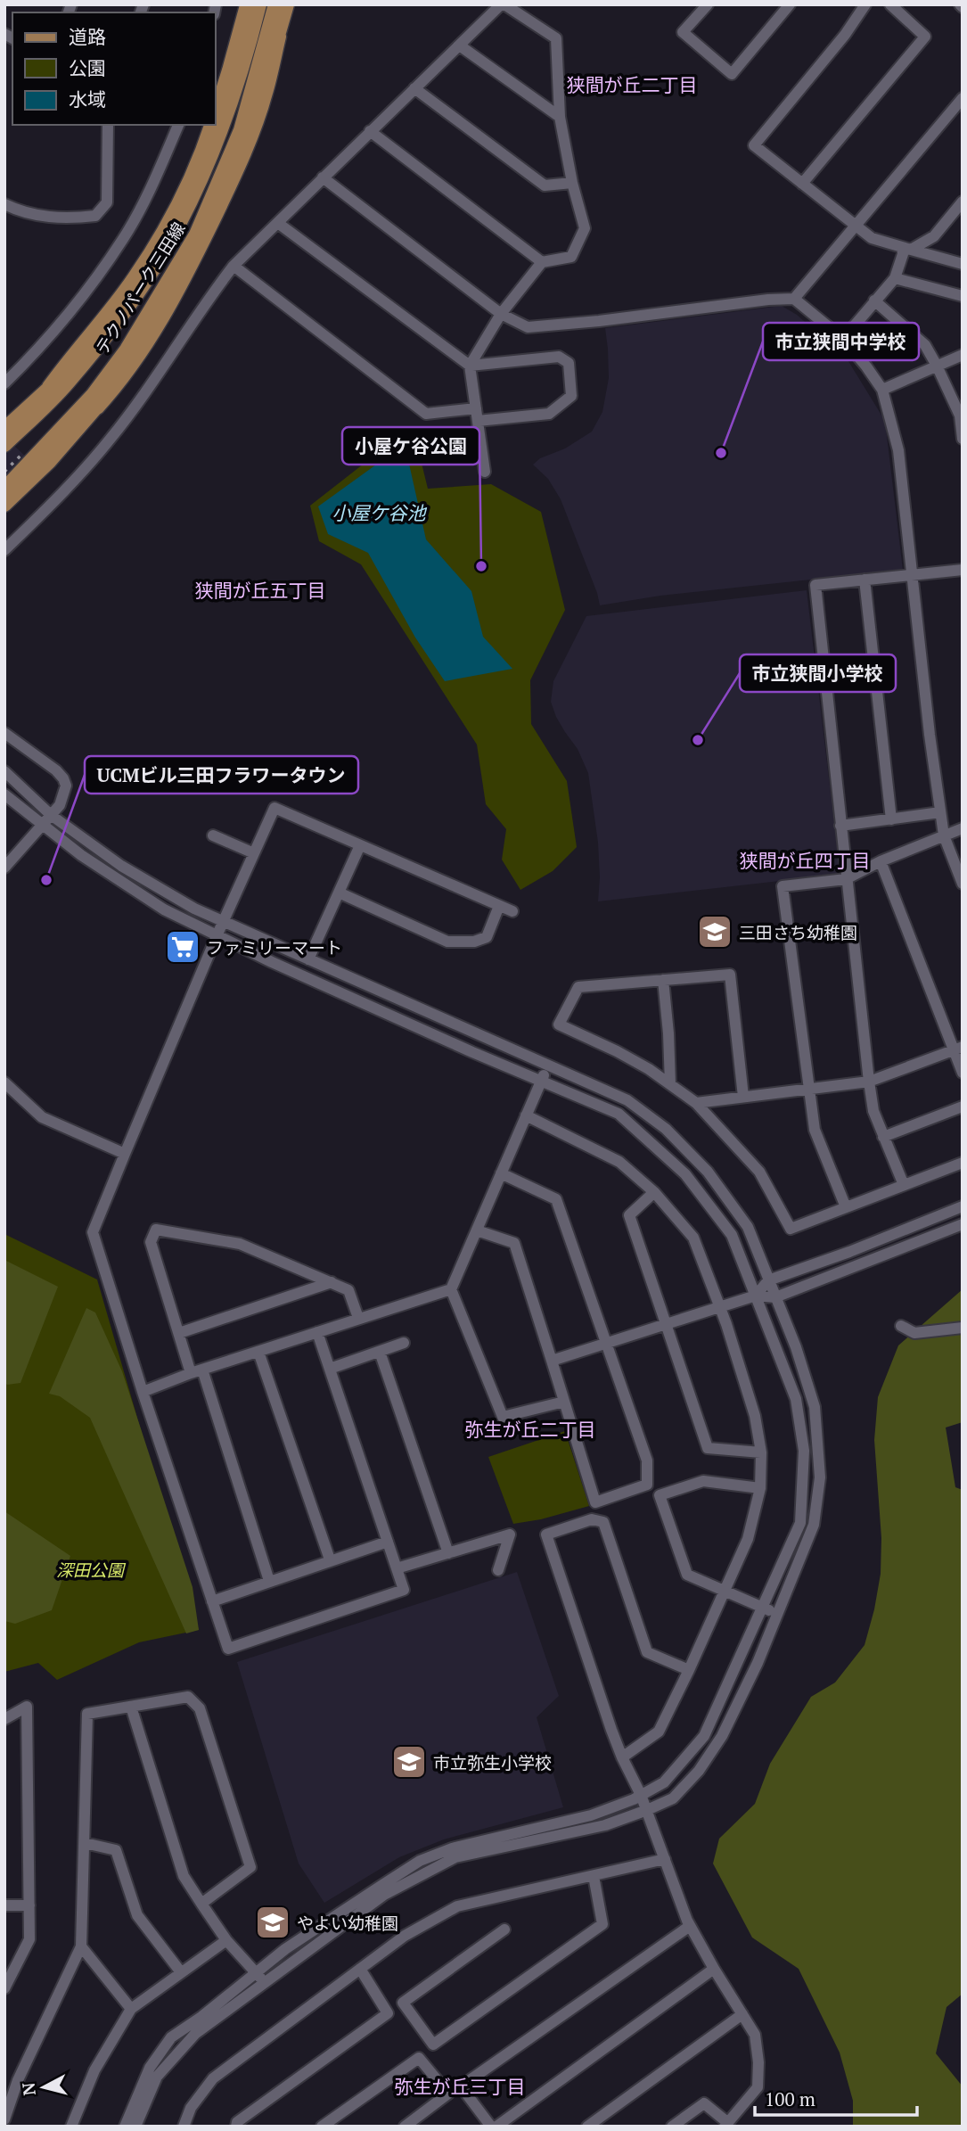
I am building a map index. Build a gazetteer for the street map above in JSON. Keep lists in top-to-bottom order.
{
  "streets": {
    "main road": ["テクノパーク三田線"]
  },
  "districts": [
    "狭間が丘二丁目",
    "狭間が丘五丁目",
    "狭間が丘四丁目",
    "弥生が丘二丁目",
    "弥生が丘三丁目"
  ],
  "water": ["小屋ケ谷池"],
  "parks": ["深田公園"],
  "places": {
    "other": [
      "市立狭間中学校",
      "小屋ケ谷公園",
      "市立狭間小学校",
      "UCMビル三田フラワータウン"
    ],
    "school or university": ["三田さち幼稚園", "市立弥生小学校", "やよい幼稚園"],
    "supermarket": ["ファミリーマート"]
  },
  "legend": ["道路", "公園", "水域"],
  "scale_bar": "100 m",
  "north": "left"
}
